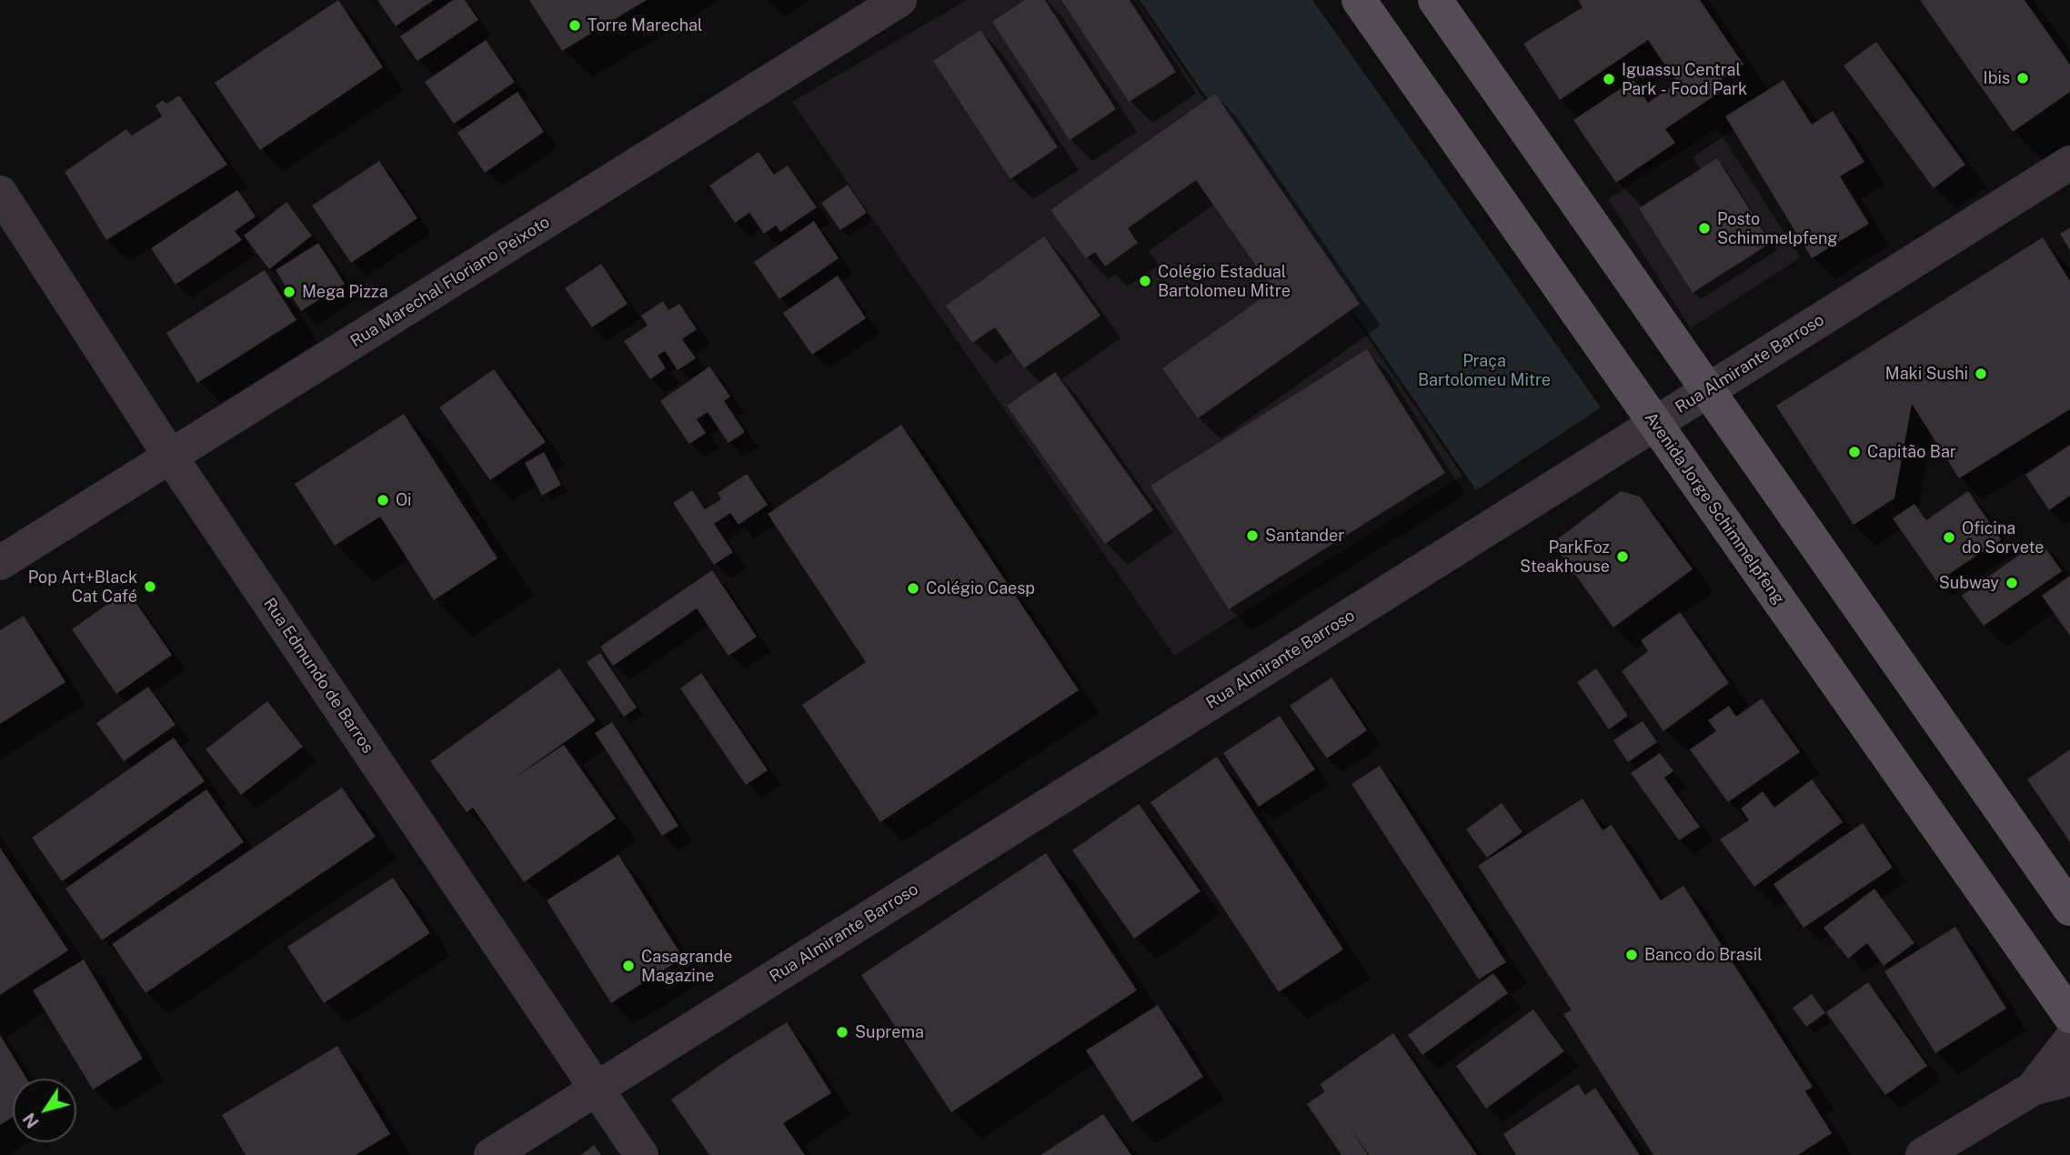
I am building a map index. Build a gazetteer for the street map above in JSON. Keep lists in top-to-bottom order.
{
  "streets": {
    "main road": ["Avenida Jorge Schimmelpfeng"],
    "street": ["Rua Marechal Floriano Peixoto", "Rua Almirante Barroso", "Rua Edmundo de Barros"]
  },
  "crossings": [
    ["Rua Marechal Floriano Peixoto", "Rua Edmundo de Barros"],
    ["Rua Almirante Barroso", "Avenida Jorge Schimmelpfeng"],
    ["Rua Almirante Barroso", "Rua Edmundo de Barros"]
  ],
  "parks": ["Praça Bartolomeu Mitre"],
  "places": [
    "Torre Marechal",
    "Ibis",
    "Iguassu Central Park - Food Park",
    "Posto Schimmelpfeng",
    "Colégio Estadual Bartolomeu Mitre",
    "Mega Pizza",
    "Maki Sushi",
    "Capitão Bar",
    "Oi",
    "Santander",
    "Oficina do Sorvete",
    "ParkFoz Steakhouse",
    "Subway",
    "Pop Art+Black Cat Café",
    "Colégio Caesp",
    "Banco do Brasil",
    "Casagrande Magazine",
    "Suprema"
  ],
  "north": "bottom left"
}
